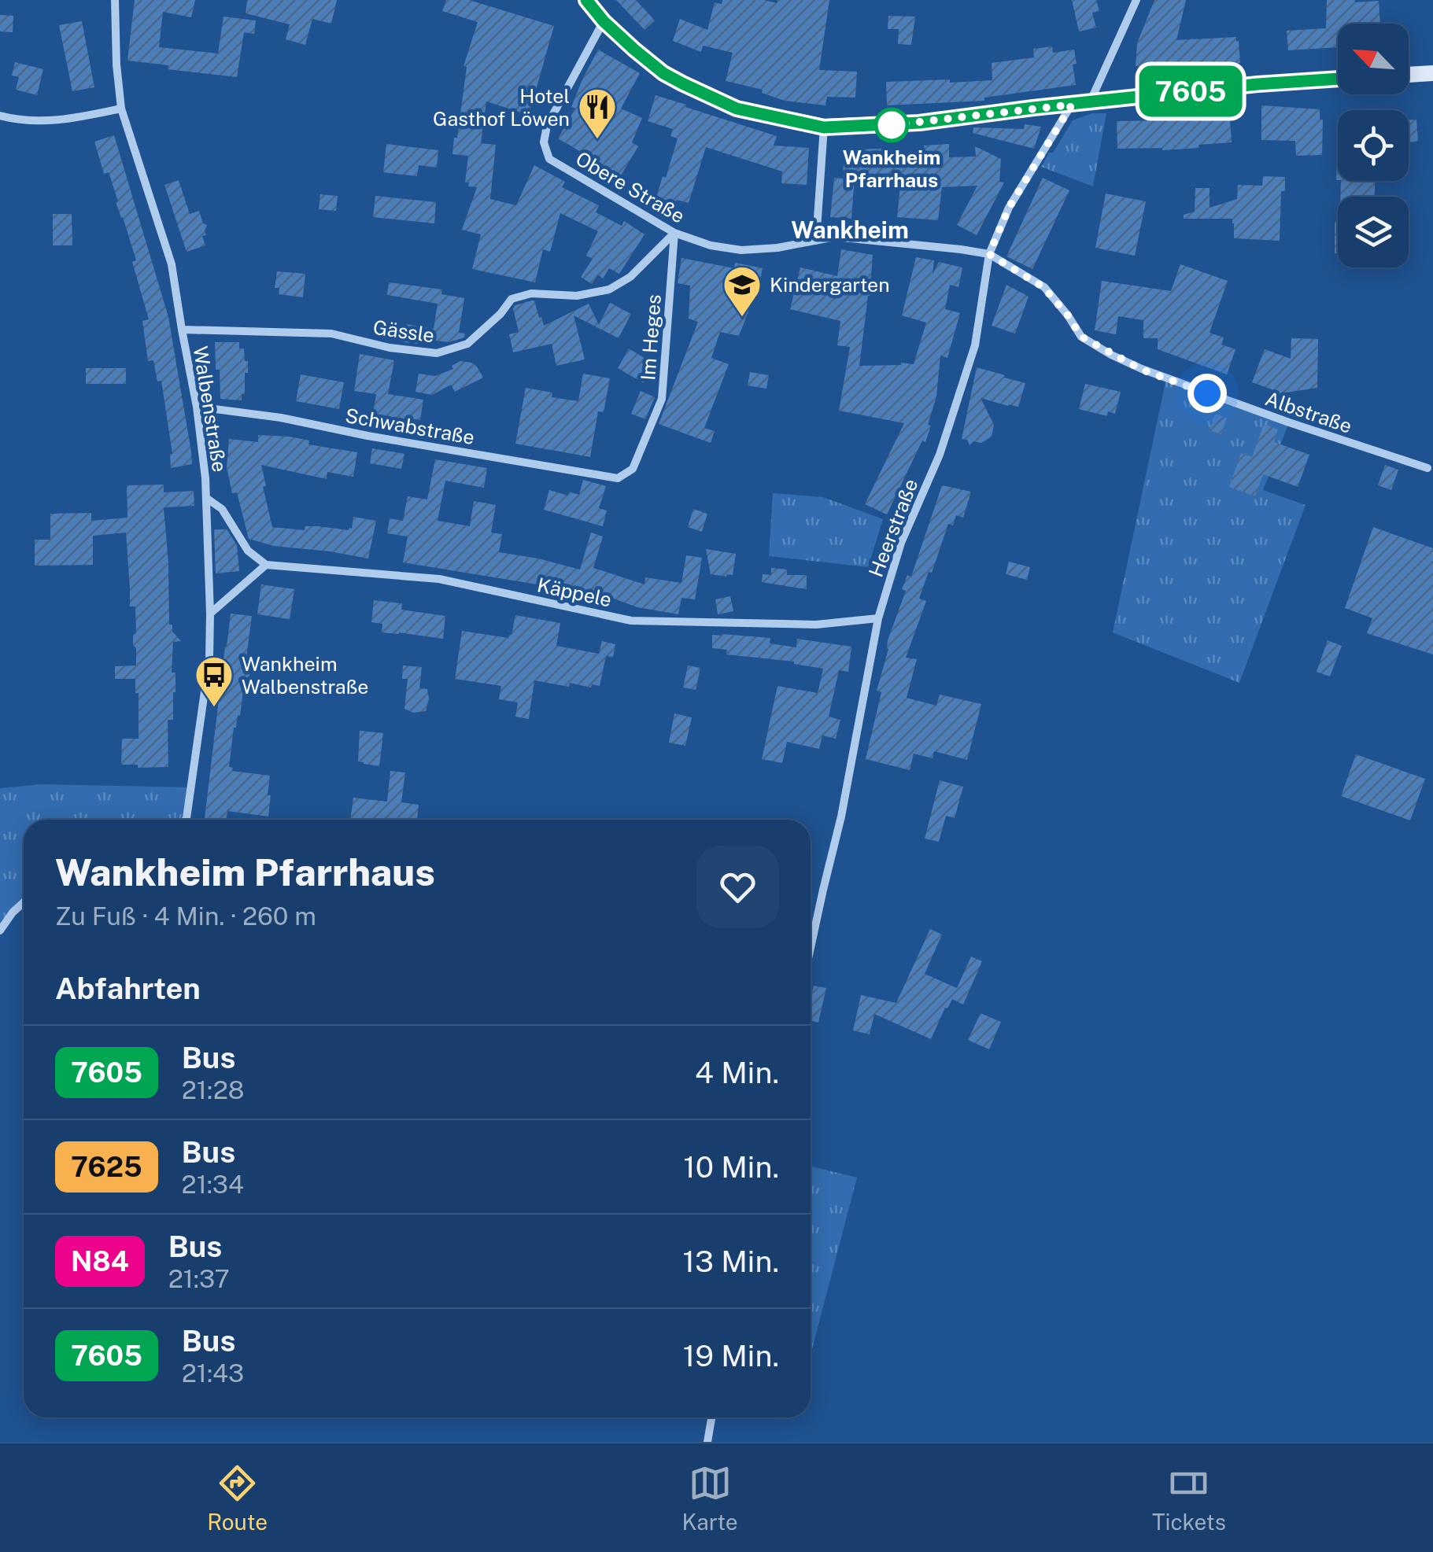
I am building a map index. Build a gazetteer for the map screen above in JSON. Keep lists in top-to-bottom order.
{
  "streets": {
    "street": [
      "Obere Straße",
      "Gässle",
      "Im Heges",
      "Walbenstraße",
      "Albstraße",
      "Schwabstraße",
      "Heerstraße",
      "Käppele"
    ]
  },
  "crossings": [
    ["Obere Straße", "Gässle"],
    ["Obere Straße", "Im Heges"],
    ["Obere Straße", "Albstraße"],
    ["Obere Straße", "Heerstraße"],
    ["Gässle", "Im Heges"],
    ["Gässle", "Walbenstraße"],
    ["Im Heges", "Schwabstraße"],
    ["Walbenstraße", "Schwabstraße"],
    ["Albstraße", "Heerstraße"],
    ["Heerstraße", "Käppele"]
  ],
  "districts": ["Wankheim"],
  "places": {
    "other": ["Wankheim Pfarrhaus"],
    "restaurant": ["Hotel Gasthof Löwen"],
    "school or university": ["Kindergarten"],
    "bus stop": ["Wankheim Walbenstraße"]
  },
  "lines": ["bus line 7605"],
  "north": "top left",
  "page": {
    "on_map": "7605",
    "heading": [
      ["Wankheim Pfarrhaus", "Zu Fuß · 4 Min. · 260 m"],
      "Abfahrten"
    ],
    "list": [
      {
        "mark": "7605",
        "name": "Bus",
        "note": "21:28",
        "value": "4 Min."
      },
      {
        "mark": "7625",
        "name": "Bus",
        "note": "21:34",
        "value": "10 Min."
      },
      {
        "mark": "N84",
        "name": "Bus",
        "note": "21:37",
        "value": "13 Min."
      },
      {
        "mark": "7605",
        "name": "Bus",
        "note": "21:43",
        "value": "19 Min."
      }
    ],
    "tabs": ["Route", "Karte", "Tickets"]
  }
}
